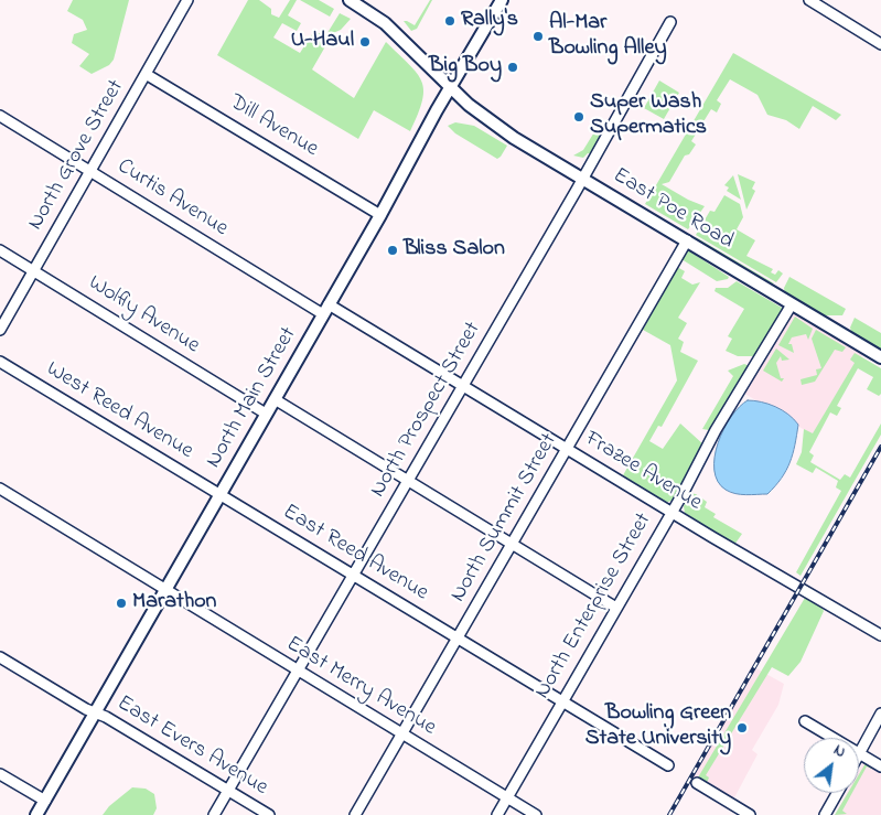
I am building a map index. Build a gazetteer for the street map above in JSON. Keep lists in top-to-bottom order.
{
  "streets": {
    "main road": ["East Poe Road", "North Main Street"],
    "street": [
      "Dill Avenue",
      "North Grove Street",
      "Curtis Avenue",
      "Wolfly Avenue",
      "North Prospect Street",
      "West Reed Avenue",
      "Frazee Avenue",
      "North Summit Street",
      "East Reed Avenue",
      "North Enterprise Street",
      "East Merry Avenue",
      "East Evers Avenue"
    ]
  },
  "crossings": [
    ["Dill Avenue", "North Grove Street"],
    ["Dill Avenue", "North Main Street"],
    ["North Grove Street", "Curtis Avenue"],
    ["North Grove Street", "Wolfly Avenue"],
    ["Curtis Avenue", "North Main Street"],
    ["Curtis Avenue", "Frazee Avenue"],
    ["East Poe Road", "North Main Street"],
    ["East Poe Road", "North Prospect Street"],
    ["East Poe Road", "North Summit Street"],
    ["East Poe Road", "North Enterprise Street"],
    ["Wolfly Avenue", "North Main Street"],
    ["North Main Street", "West Reed Avenue"],
    ["North Main Street", "Frazee Avenue"],
    ["North Main Street", "East Reed Avenue"],
    ["North Main Street", "East Merry Avenue"],
    ["North Main Street", "East Evers Avenue"],
    ["North Prospect Street", "Frazee Avenue"],
    ["North Prospect Street", "East Reed Avenue"],
    ["North Prospect Street", "East Merry Avenue"],
    ["North Prospect Street", "East Evers Avenue"],
    ["West Reed Avenue", "East Reed Avenue"],
    ["Frazee Avenue", "North Summit Street"],
    ["Frazee Avenue", "North Enterprise Street"],
    ["North Summit Street", "East Reed Avenue"],
    ["North Summit Street", "East Merry Avenue"],
    ["East Reed Avenue", "North Enterprise Street"],
    ["North Enterprise Street", "East Merry Avenue"]
  ],
  "places": [
    "Rally's",
    "Al-Mar Bowling Alley",
    "U-Haul",
    "Big Boy",
    "Super Wash Supermatics",
    "Bliss Salon",
    "Marathon",
    "Bowling Green State University"
  ],
  "north": "top right"
}
